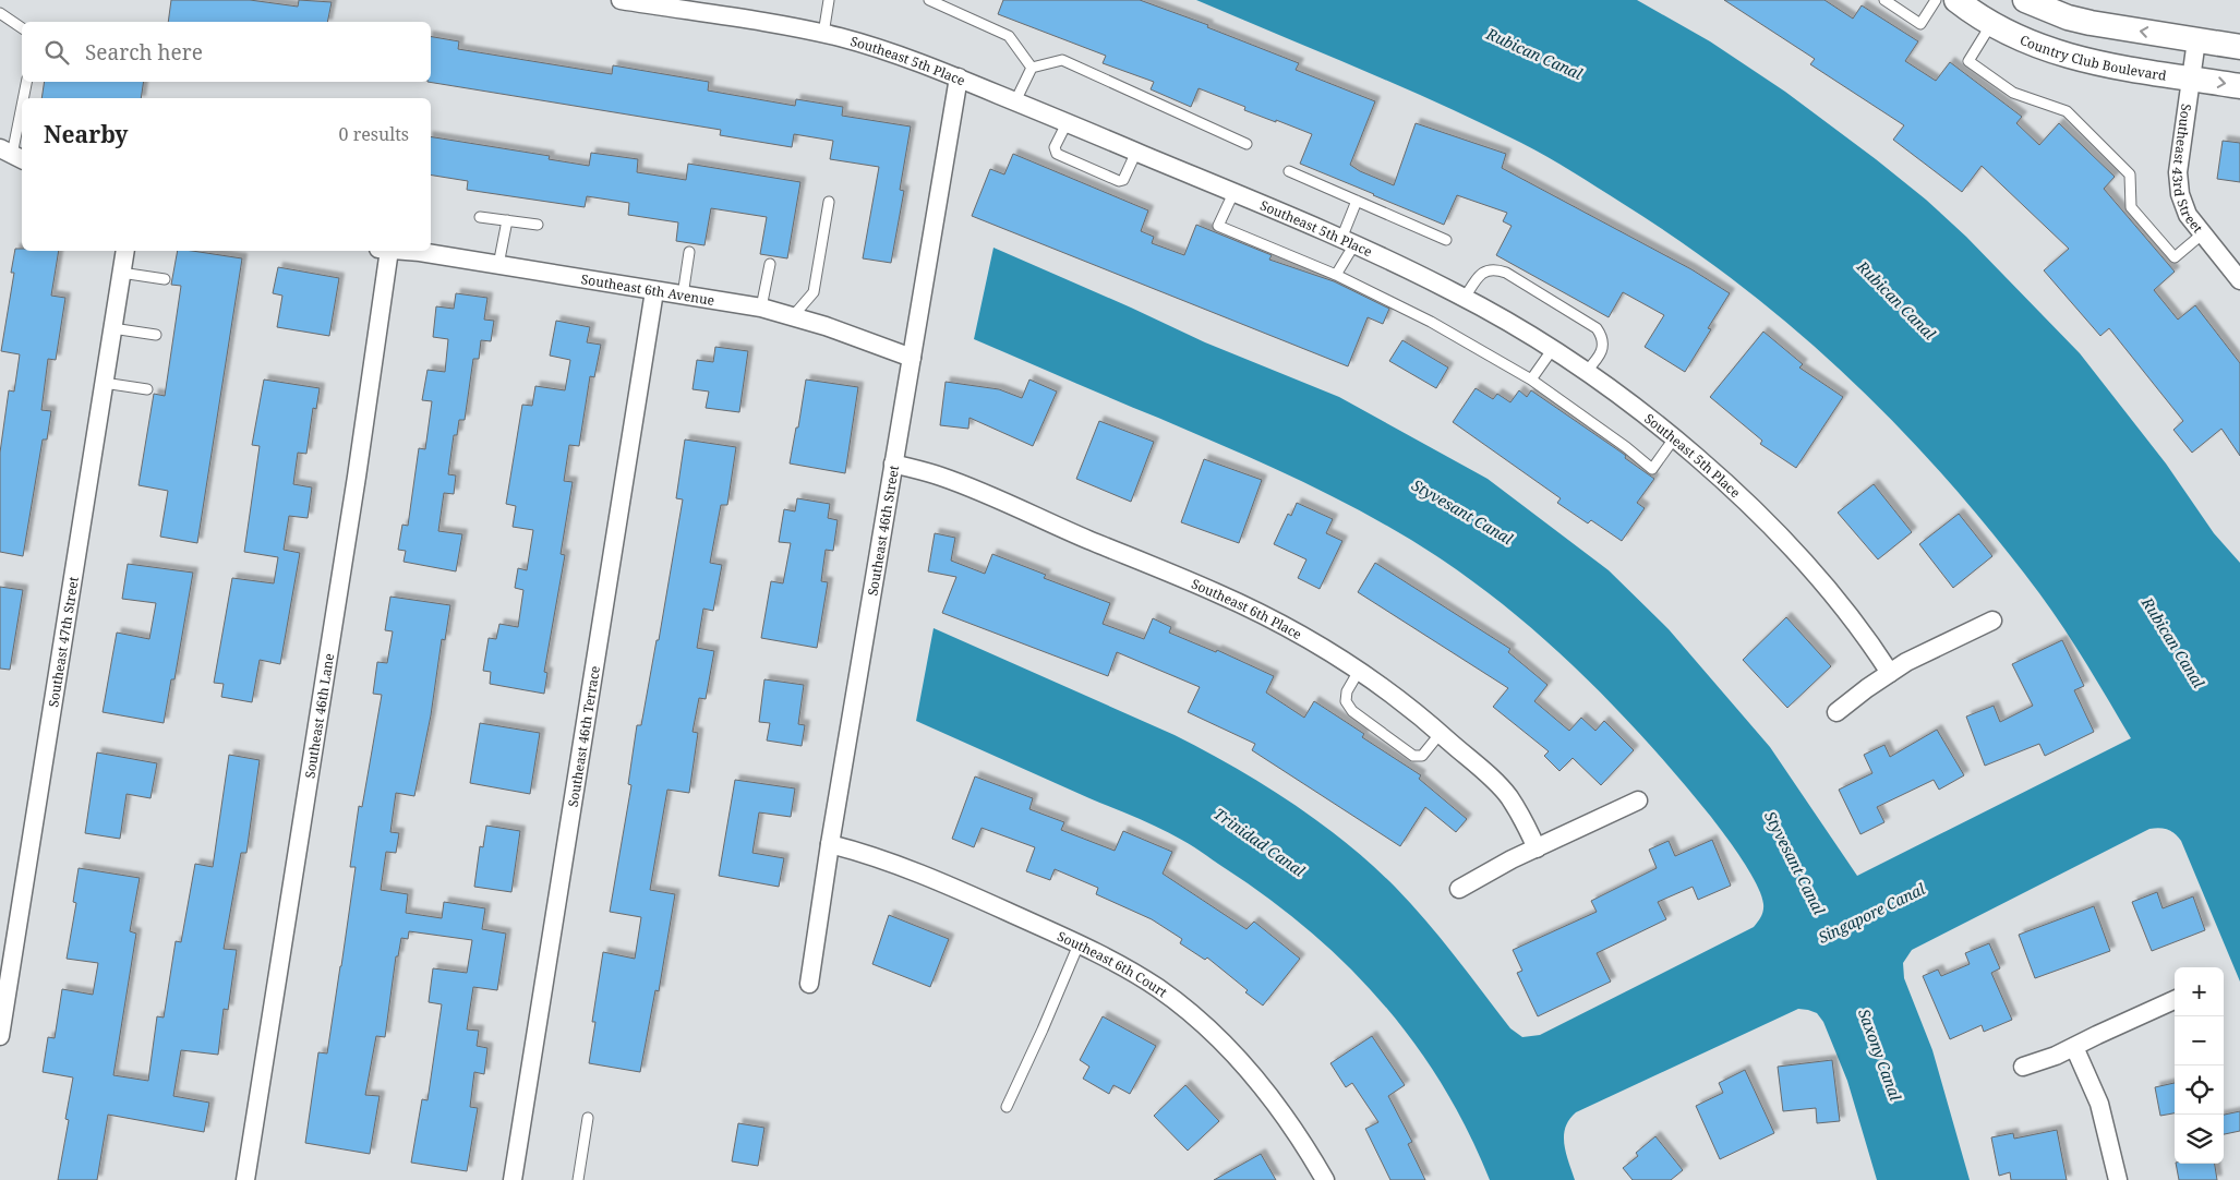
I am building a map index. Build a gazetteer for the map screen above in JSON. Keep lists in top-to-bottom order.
{
  "streets": {
    "main road": ["Country Club Boulevard"],
    "street": [
      "Southeast 5th Place",
      "Southeast 43rd Street",
      "Southeast 6th Avenue",
      "Southeast 46th Street",
      "Southeast 6th Place",
      "Southeast 47th Street",
      "Southeast 46th Lane",
      "Southeast 46th Terrace",
      "Southeast 6th Court"
    ]
  },
  "crossings": [
    ["Country Club Boulevard", "Southeast 43rd Street"],
    ["Southeast 5th Place", "Southeast 46th Street"],
    ["Southeast 6th Avenue", "Southeast 46th Street"],
    ["Southeast 6th Avenue", "Southeast 46th Terrace"],
    ["Southeast 46th Street", "Southeast 6th Place"],
    ["Southeast 46th Street", "Southeast 6th Court"]
  ],
  "water": [
    "Rubican Canal",
    "Styvesant Canal",
    "Trinidad Canal",
    "Singapore Canal",
    "Saxony Canal"
  ],
  "page": {
    "search": "Search here",
    "heading": ["Nearby", "0 results"],
    "map_buttons": ["+", "−"]
  }
}
